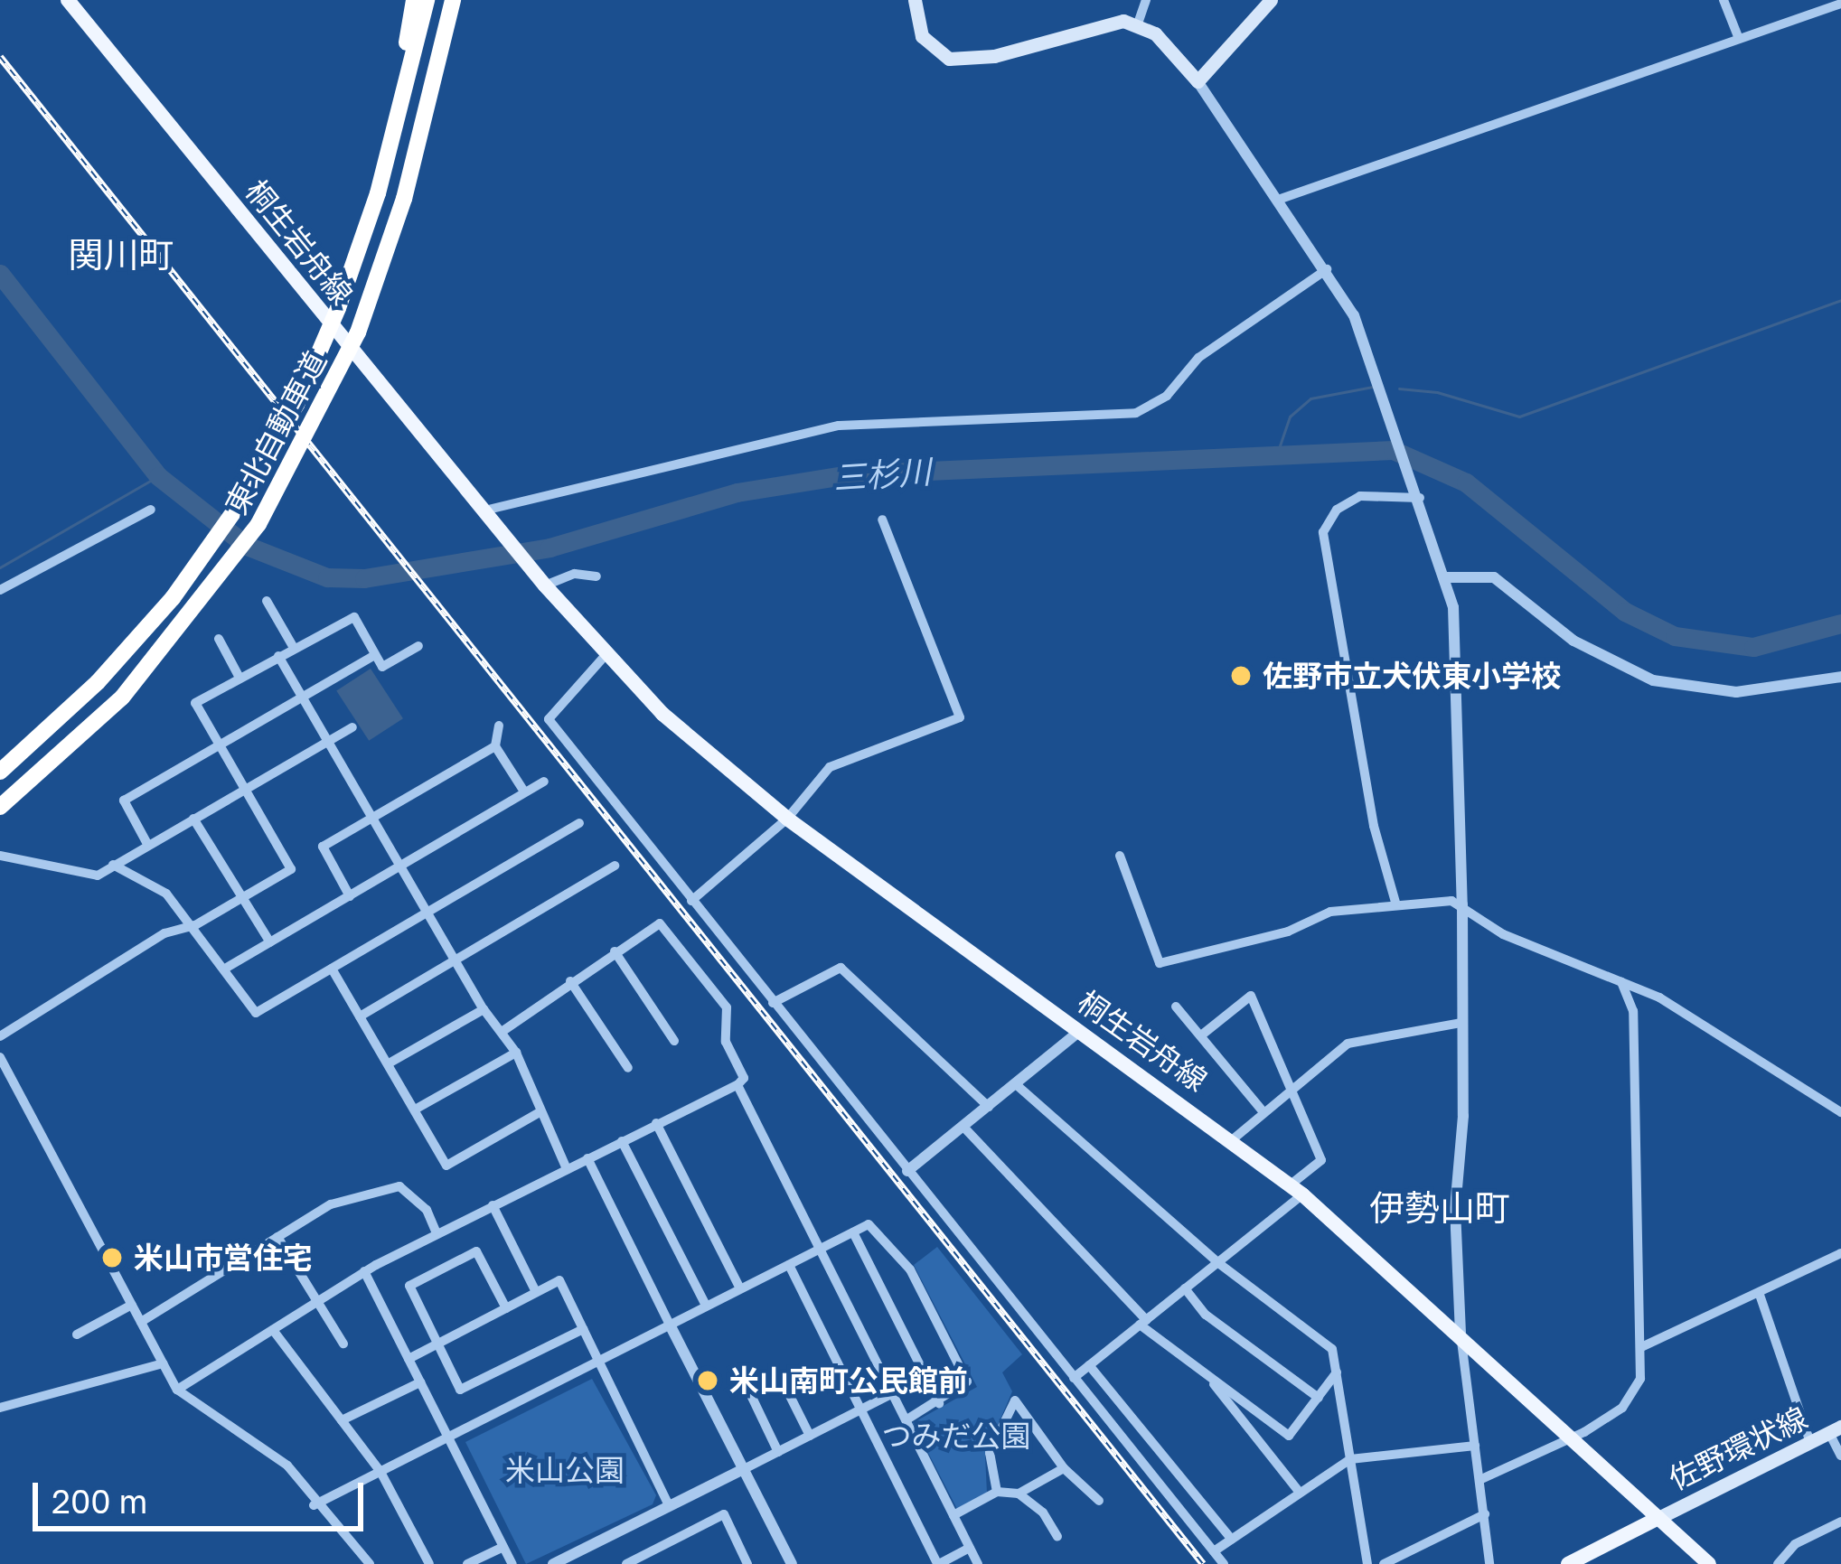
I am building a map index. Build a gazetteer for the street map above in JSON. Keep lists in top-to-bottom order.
{
  "streets": {
    "highway": ["東北自動車道"],
    "main road": ["桐生岩舟線", "佐野環状線"]
  },
  "crossings": [
    ["桐生岩舟線", "佐野環状線"]
  ],
  "districts": ["関川町", "伊勢山町"],
  "water": ["三杉川"],
  "parks": ["つみだ公園", "米山公園"],
  "places": ["佐野市立犬伏東小学校", "米山市営住宅", "米山南町公民館前"],
  "scale_bar": "200 m"
}
